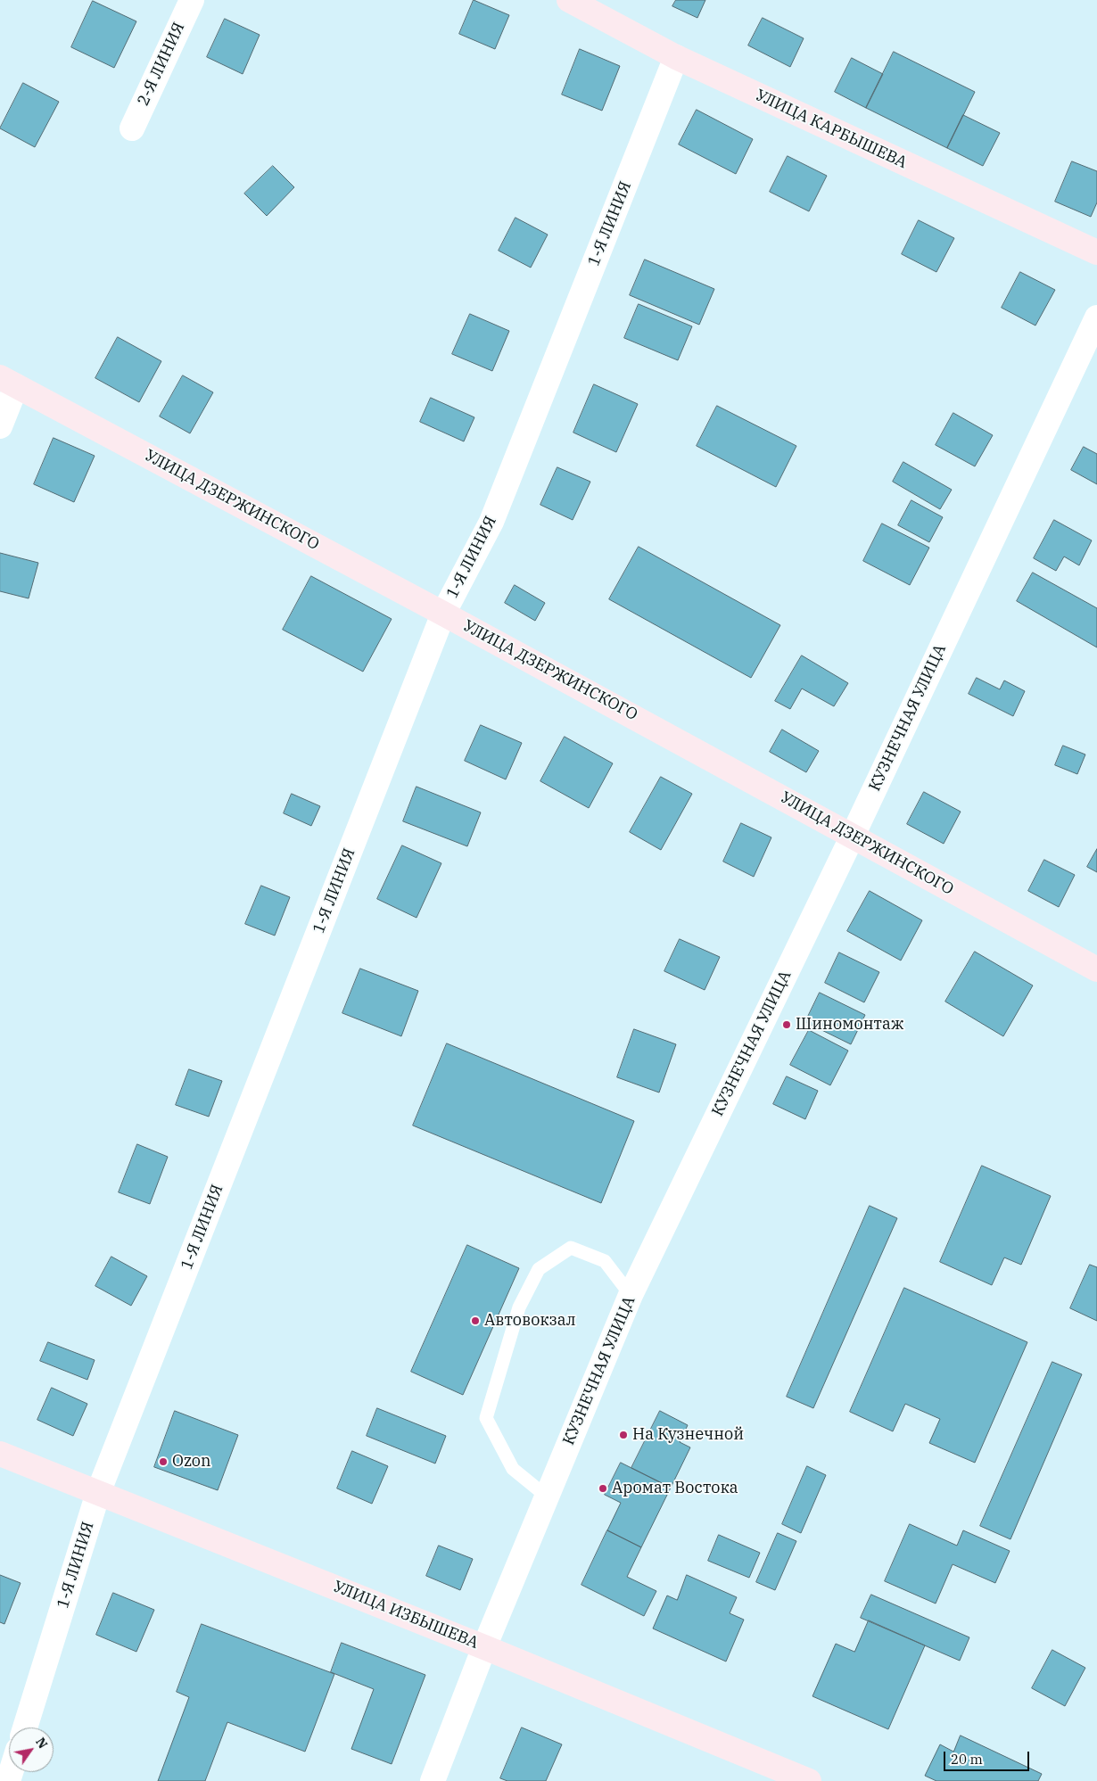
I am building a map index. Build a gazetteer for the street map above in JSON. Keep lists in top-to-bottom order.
{
  "streets": {
    "street": [
      "2-Я ЛИНИЯ",
      "УЛИЦА КАРБЫШЕВА",
      "1-Я ЛИНИЯ",
      "УЛИЦА ДЗЕРЖИНСКОГО",
      "КУЗНЕЧНАЯ УЛИЦА",
      "УЛИЦА ИЗБЫШЕВА"
    ]
  },
  "crossings": [
    ["УЛИЦА КАРБЫШЕВА", "1-Я ЛИНИЯ"],
    ["1-Я ЛИНИЯ", "УЛИЦА ДЗЕРЖИНСКОГО"],
    ["1-Я ЛИНИЯ", "УЛИЦА ИЗБЫШЕВА"],
    ["УЛИЦА ДЗЕРЖИНСКОГО", "КУЗНЕЧНАЯ УЛИЦА"],
    ["КУЗНЕЧНАЯ УЛИЦА", "УЛИЦА ИЗБЫШЕВА"]
  ],
  "places": [
    "Шиномонтаж",
    "Автовокзал",
    "На Кузнечной",
    "Ozon",
    "Аромат Востока"
  ],
  "scale_bar": "20 m",
  "north": "top right"
}
